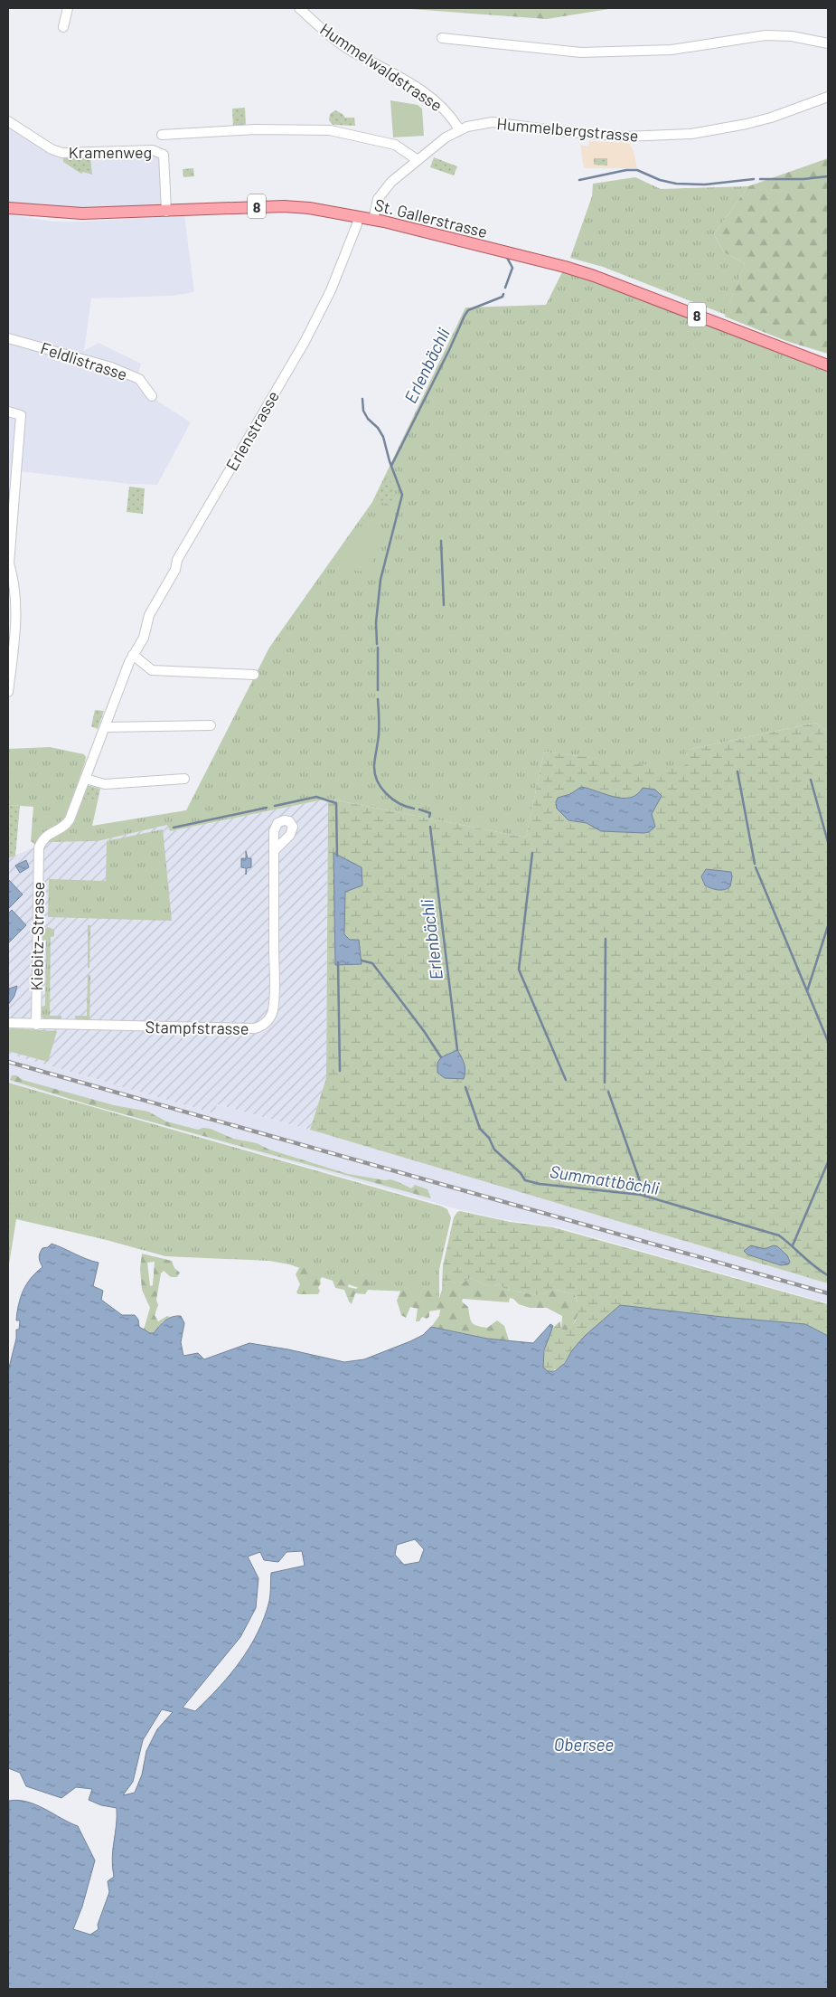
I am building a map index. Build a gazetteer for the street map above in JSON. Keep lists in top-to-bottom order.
{
  "streets": {
    "main road": ["8", "St. Gallerstrasse"],
    "street": [
      "Hummelwaldstrasse",
      "Hummelbergstrasse",
      "Kramenweg",
      "Feldlistrasse",
      "Erlenstrasse",
      "Kiebitz-Strasse",
      "Stampfstrasse"
    ]
  },
  "crossings": [
    ["Hummelwaldstrasse", "Hummelbergstrasse"],
    ["Hummelbergstrasse", "St. Gallerstrasse"],
    ["Kramenweg", "St. Gallerstrasse"],
    ["St. Gallerstrasse", "Erlenstrasse"],
    ["Kiebitz-Strasse", "Stampfstrasse"]
  ],
  "water": ["Erlenbächli", "Summattbächli", "Obersee"]
}
